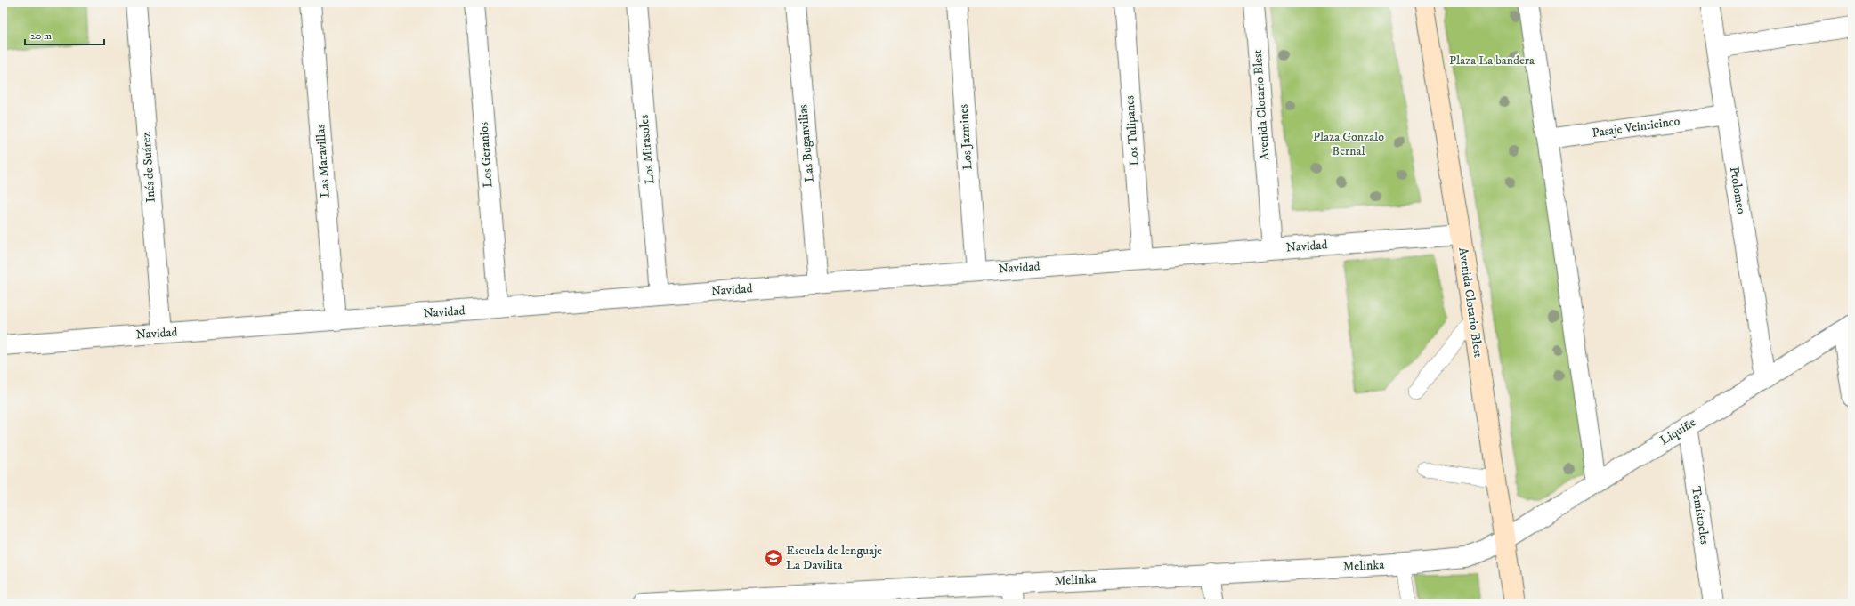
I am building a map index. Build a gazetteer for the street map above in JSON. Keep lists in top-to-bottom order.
{
  "streets": {
    "main road": ["Avenida Clotario Blest"],
    "street": [
      "Pasaje Veinticinco",
      "Los Tulipanes",
      "Los Jazmines",
      "Las Buganvilias",
      "Los Mirasoles",
      "Los Geranios",
      "Las Maravillas",
      "Inés de Suárez",
      "Ptolomeo",
      "Navidad",
      "Liquiñe",
      "Temístocles",
      "Melinka"
    ]
  },
  "crossings": [
    ["Avenida Clotario Blest", "Navidad"],
    ["Avenida Clotario Blest", "Liquiñe"],
    ["Avenida Clotario Blest", "Melinka"],
    ["Pasaje Veinticinco", "Ptolomeo"],
    ["Los Tulipanes", "Navidad"],
    ["Los Jazmines", "Navidad"],
    ["Las Buganvilias", "Navidad"],
    ["Los Mirasoles", "Navidad"],
    ["Los Geranios", "Navidad"],
    ["Las Maravillas", "Navidad"],
    ["Inés de Suárez", "Navidad"],
    ["Ptolomeo", "Liquiñe"],
    ["Liquiñe", "Temístocles"],
    ["Liquiñe", "Melinka"]
  ],
  "parks": ["Plaza La bandera", "Plaza Gonzalo Bernal"],
  "places": {
    "school or university": ["Escuela de lenguaje La Davilita"]
  },
  "scale_bar": "20 m"
}
